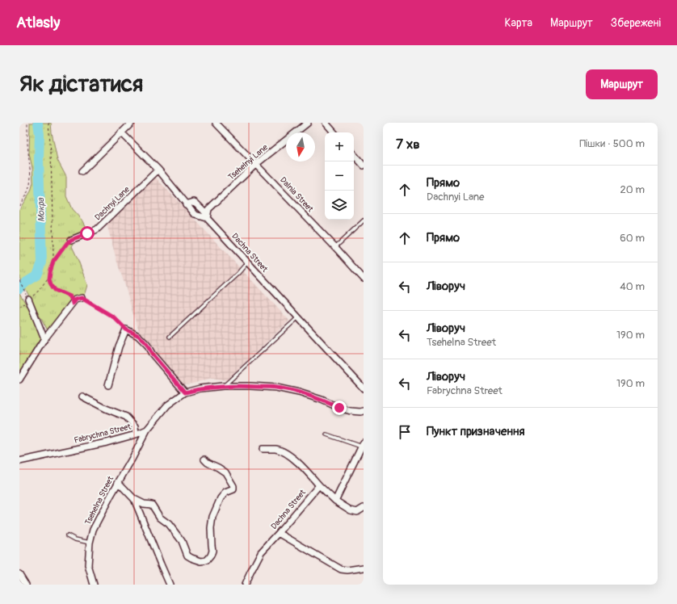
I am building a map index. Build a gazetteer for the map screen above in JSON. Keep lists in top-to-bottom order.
{
  "streets": {
    "street": [
      "Tsehelnyi Lane",
      "Dalnia Street",
      "Dachnyi Lane",
      "Dachna Street",
      "Fabrychna Street",
      "Tsehelna Street"
    ]
  },
  "crossings": [
    ["Tsehelnyi Lane", "Dalnia Street"],
    ["Tsehelnyi Lane", "Dachna Street"],
    ["Dachnyi Lane", "Dachna Street"],
    ["Fabrychna Street", "Tsehelna Street"]
  ],
  "water": ["Мокра"],
  "north": "bottom",
  "page": {
    "header": "Atlasly",
    "nav": ["Карта", "Маршрут", "Збережені"],
    "buttons": "Маршрут",
    "title": "Як дістатися",
    "heading": ["7 хв", "Пішки · 500 m"],
    "map_buttons": ["+", "−"],
    "list": [
      ["Прямо", "Dachnyi Lane", "20 m"],
      ["Прямо", "60 m"],
      ["Ліворуч", "40 m"],
      ["Ліворуч", "Tsehelna Street", "190 m"],
      ["Ліворуч", "Fabrychna Street", "190 m"],
      "Пункт призначення"
    ]
  }
}
